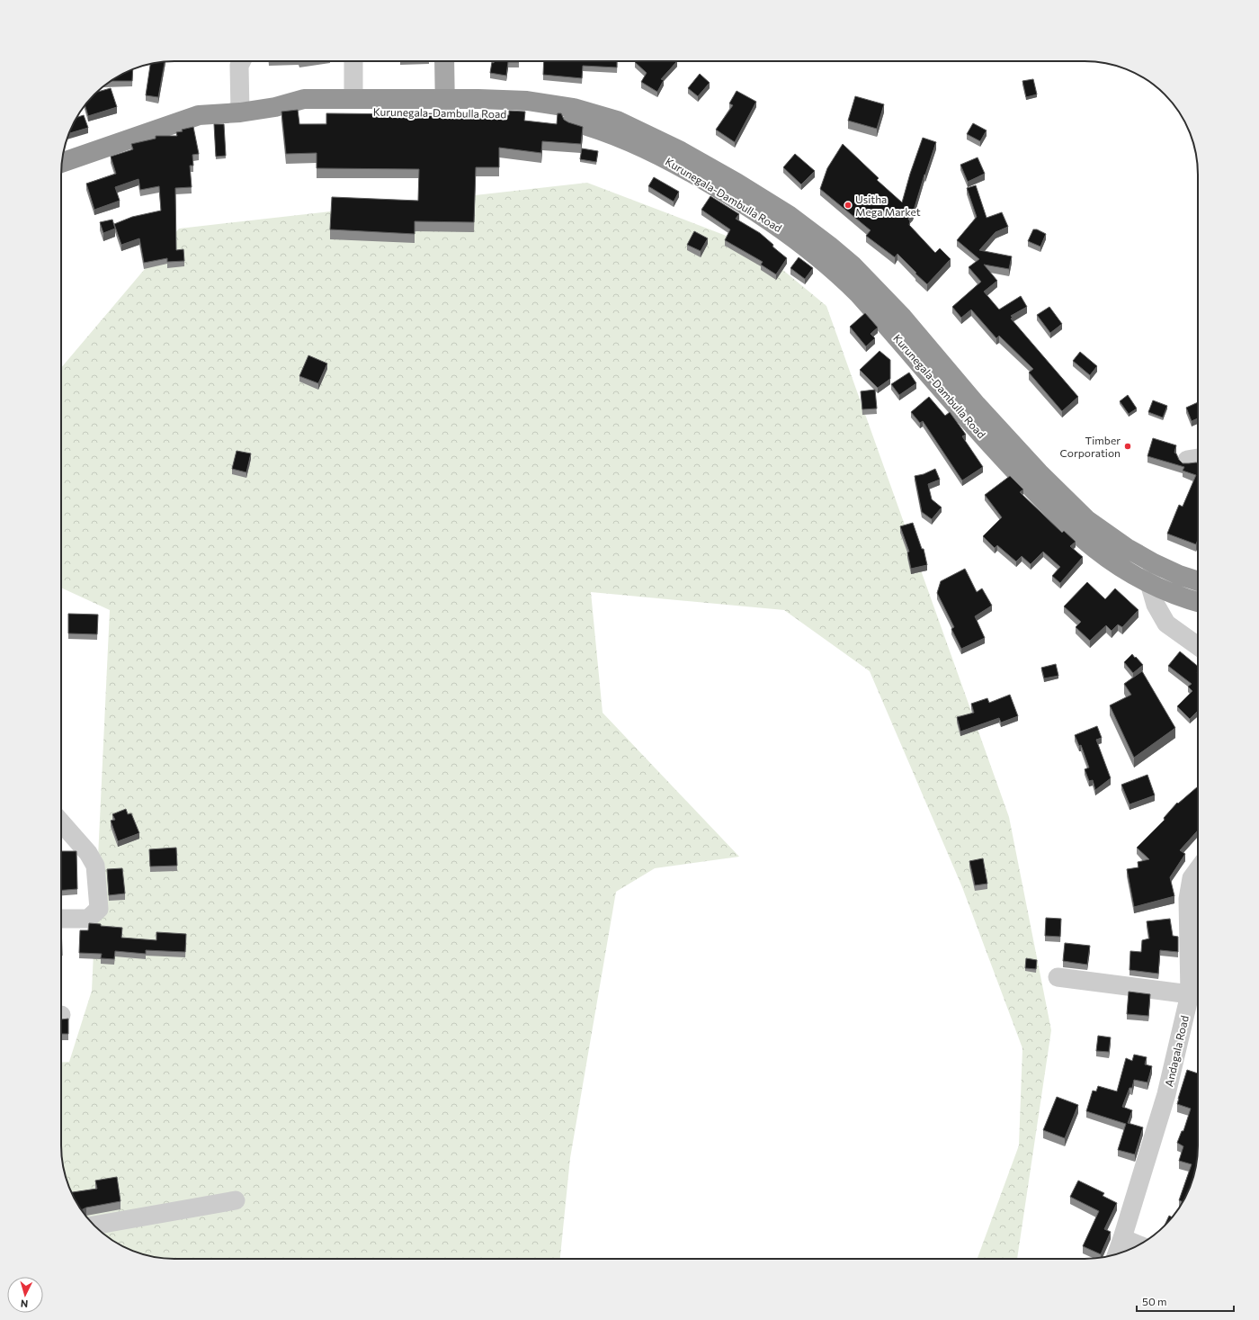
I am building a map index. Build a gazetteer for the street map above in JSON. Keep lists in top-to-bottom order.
{
  "streets": {
    "highway": ["Kurunegala-Dambulla Road"],
    "street": ["Andagala Road"]
  },
  "places": ["Usitha Mega Market", "Timber Corporation"],
  "scale_bar": "50 m",
  "north": "bottom"
}
